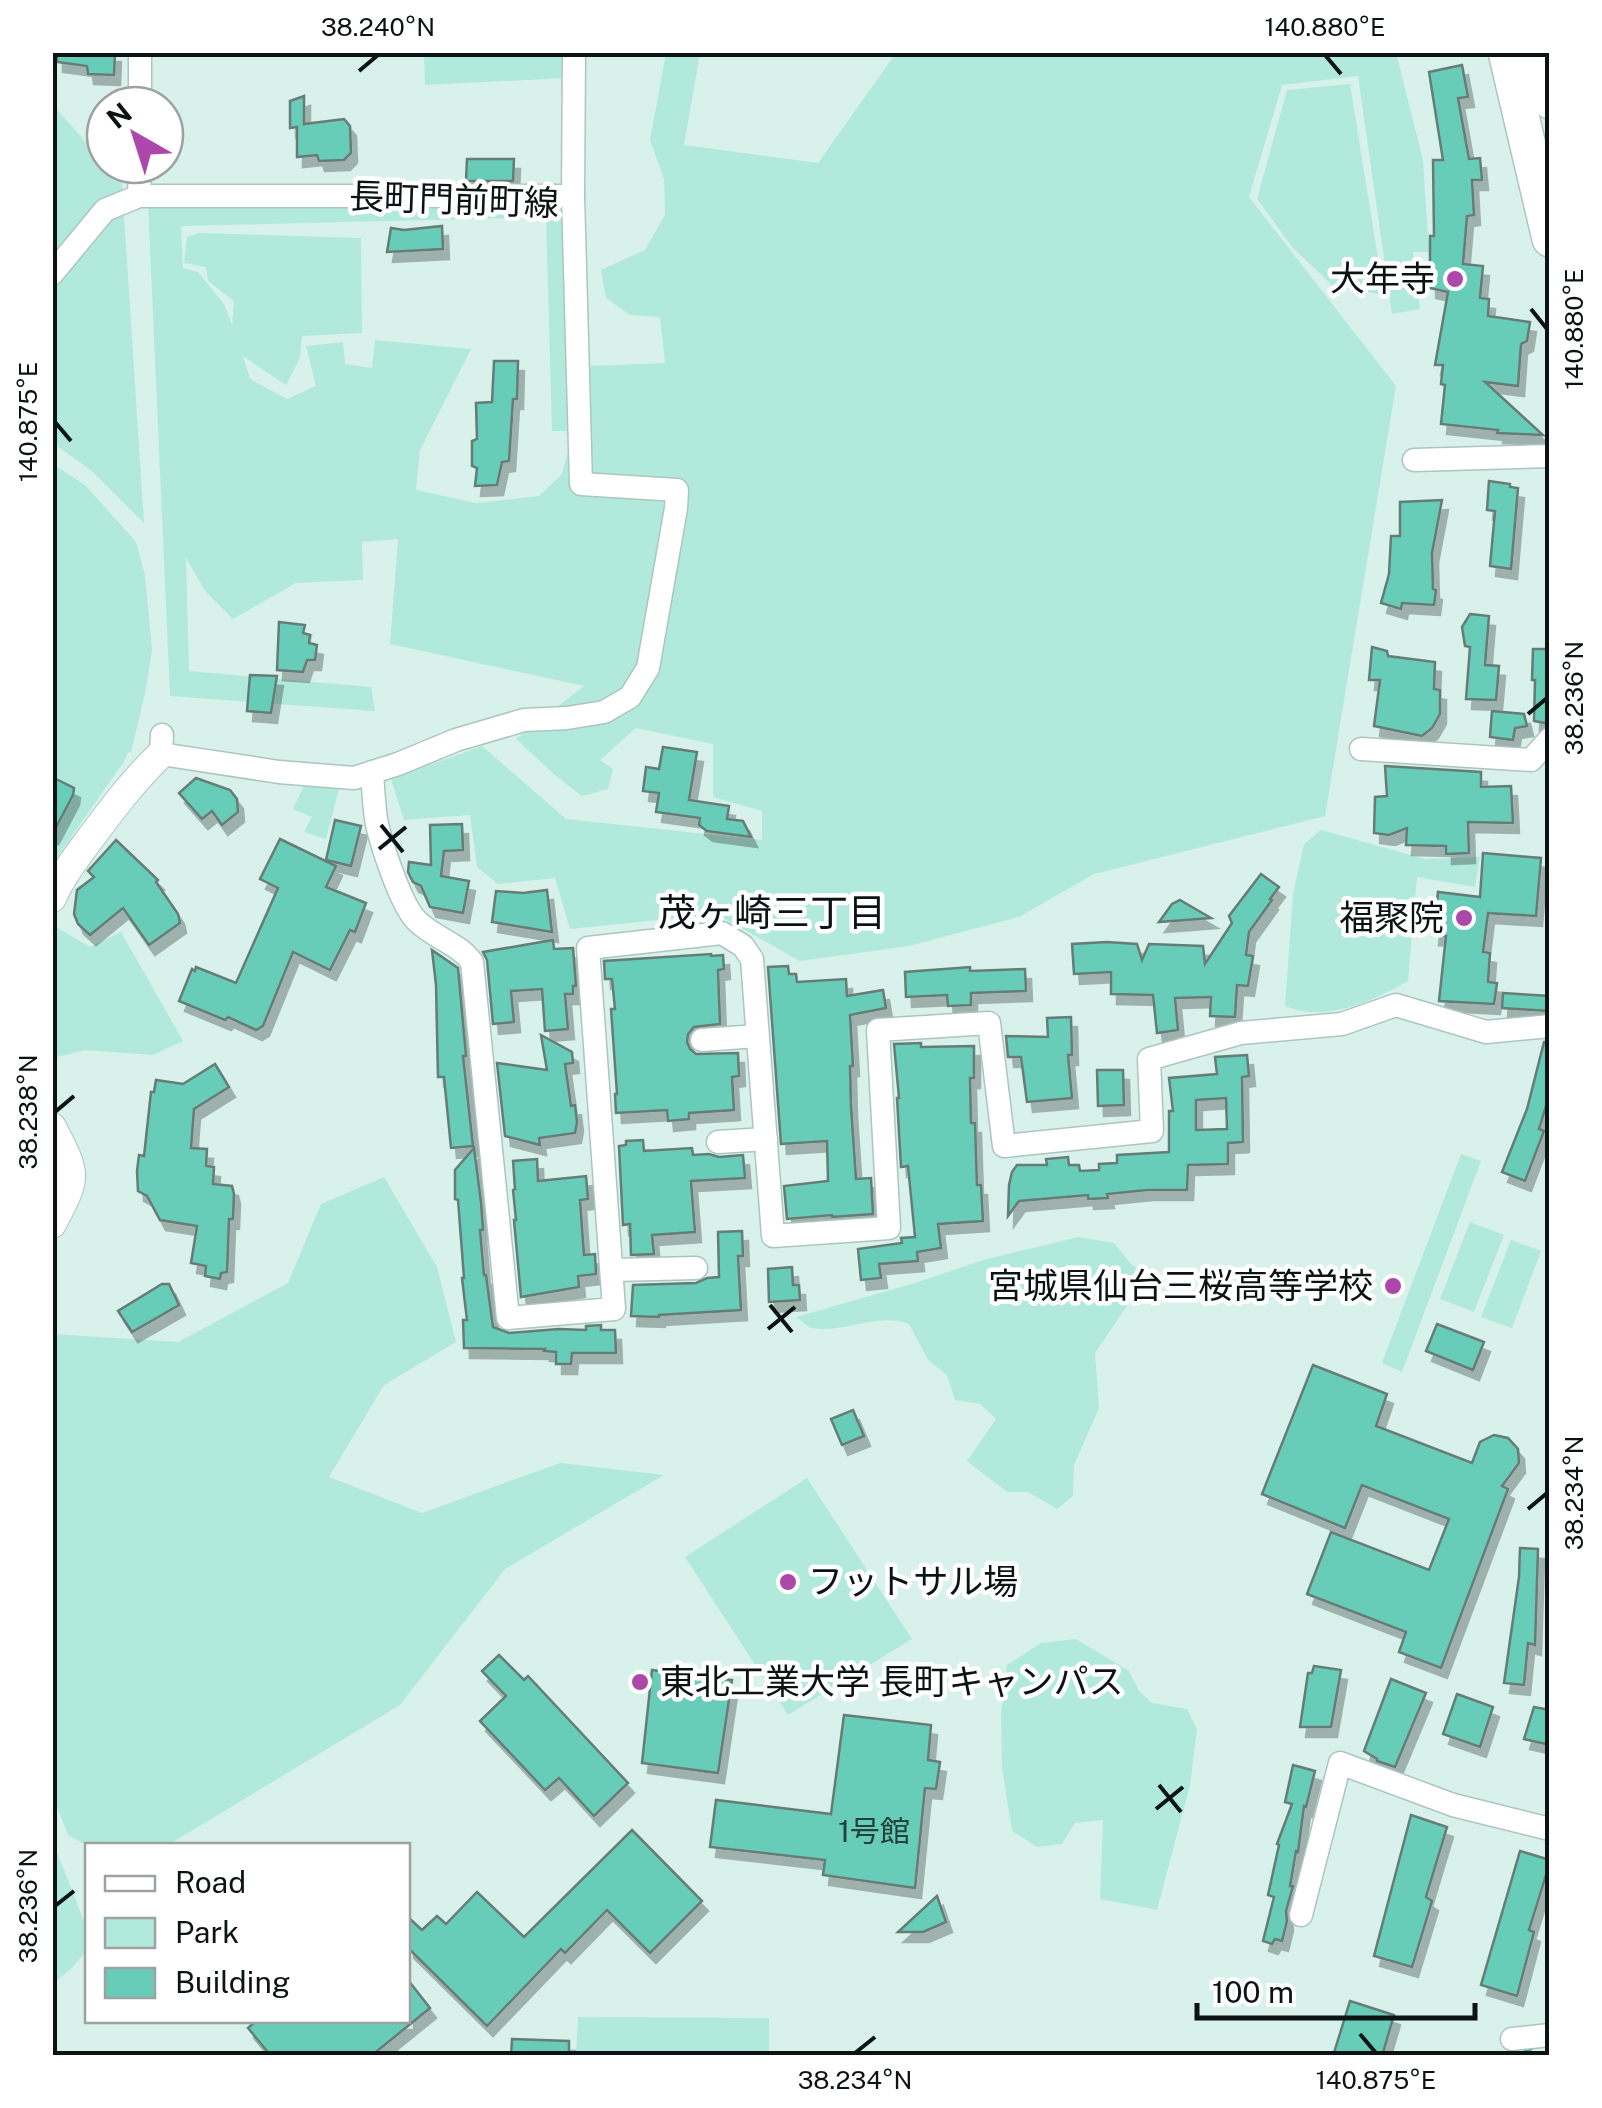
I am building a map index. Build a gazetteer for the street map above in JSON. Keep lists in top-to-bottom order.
{
  "streets": {
    "street": ["長町門前町線"]
  },
  "districts": ["茂ヶ崎三丁目"],
  "places": [
    "大年寺",
    "福聚院",
    "宮城県仙台三桜高等学校",
    "フットサル場",
    "東北工業大学 長町キャンパス"
  ],
  "house_numbers": ["1号館"],
  "legend": ["Road", "Park", "Building"],
  "scale_bar": "100 m",
  "north": "top left",
  "coordinates": [
    "38.240°N",
    "140.880°E",
    "140.875°E",
    "38.236°N",
    "38.238°N",
    "38.234°N"
  ]
}
